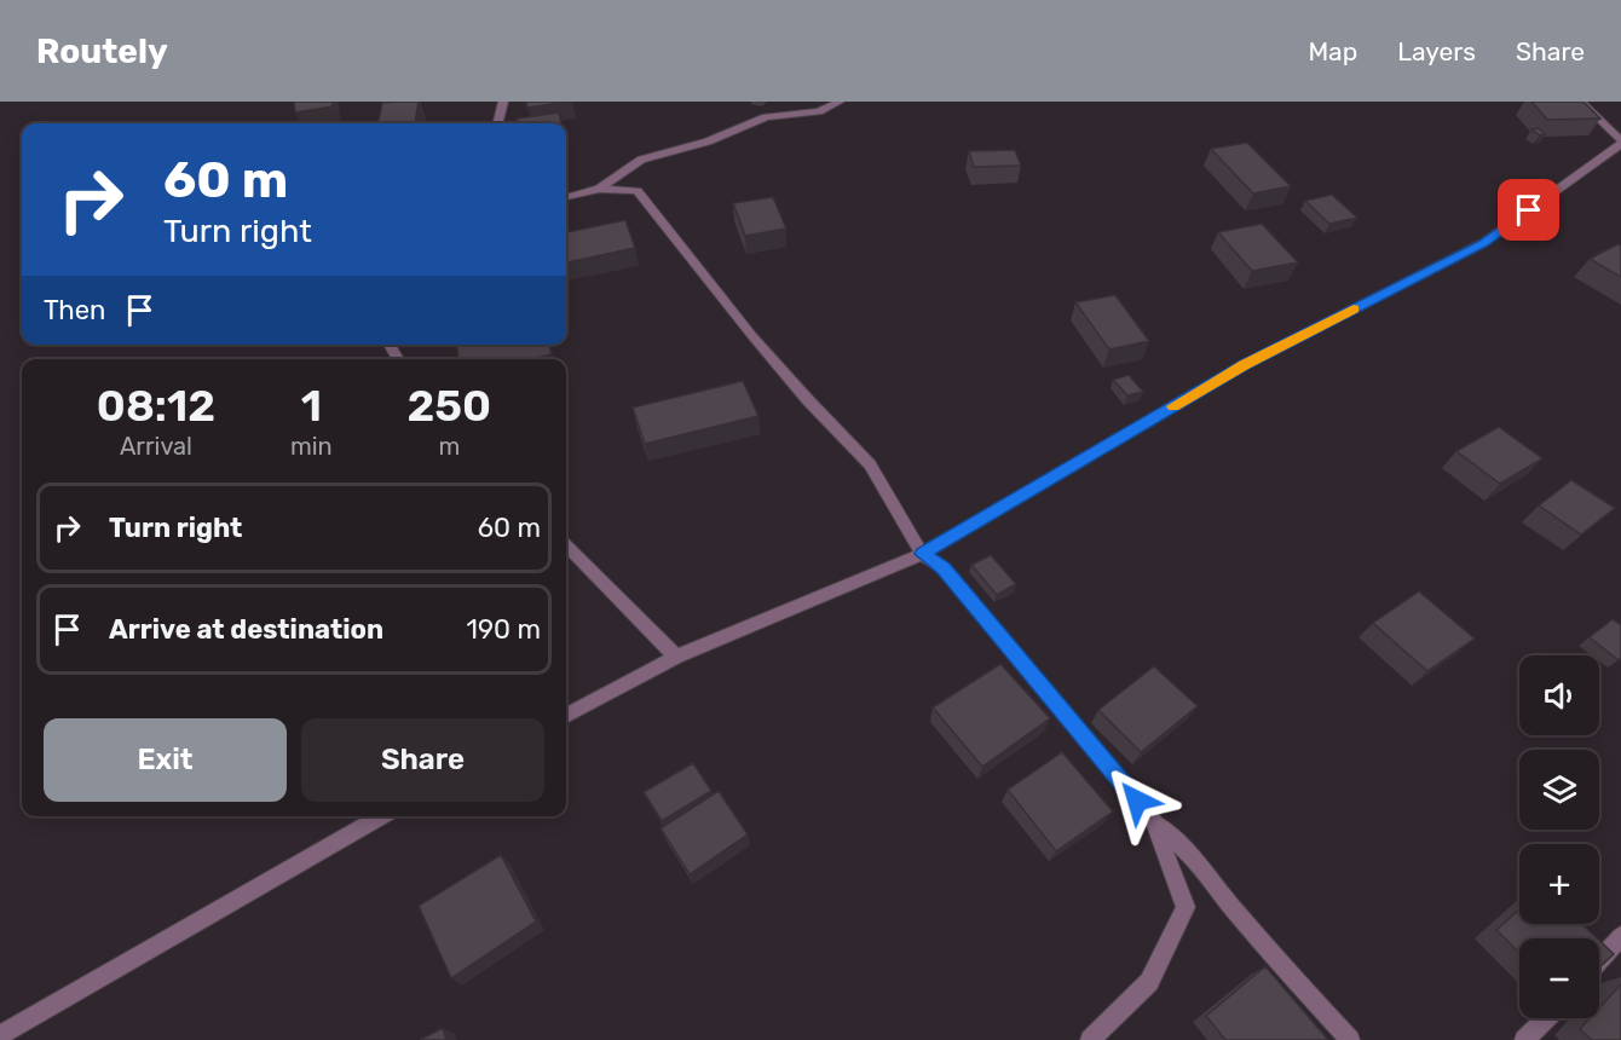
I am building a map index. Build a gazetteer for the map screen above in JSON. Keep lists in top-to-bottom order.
{
  "page": {
    "header": "Routely",
    "nav": ["Map", "Layers", "Share"],
    "turn": ["60 m", "Turn right"],
    "then": "Then",
    "eta": [
      "08:12",
      "Arrival",
      "1",
      "min",
      "250",
      "m"
    ],
    "list": [
      {
        "name": "Turn right",
        "value": "60 m"
      },
      {
        "name": "Arrive at destination",
        "value": "190 m"
      }
    ],
    "map_buttons": ["+", "−"],
    "buttons": ["Exit", "Share"]
  }
}
